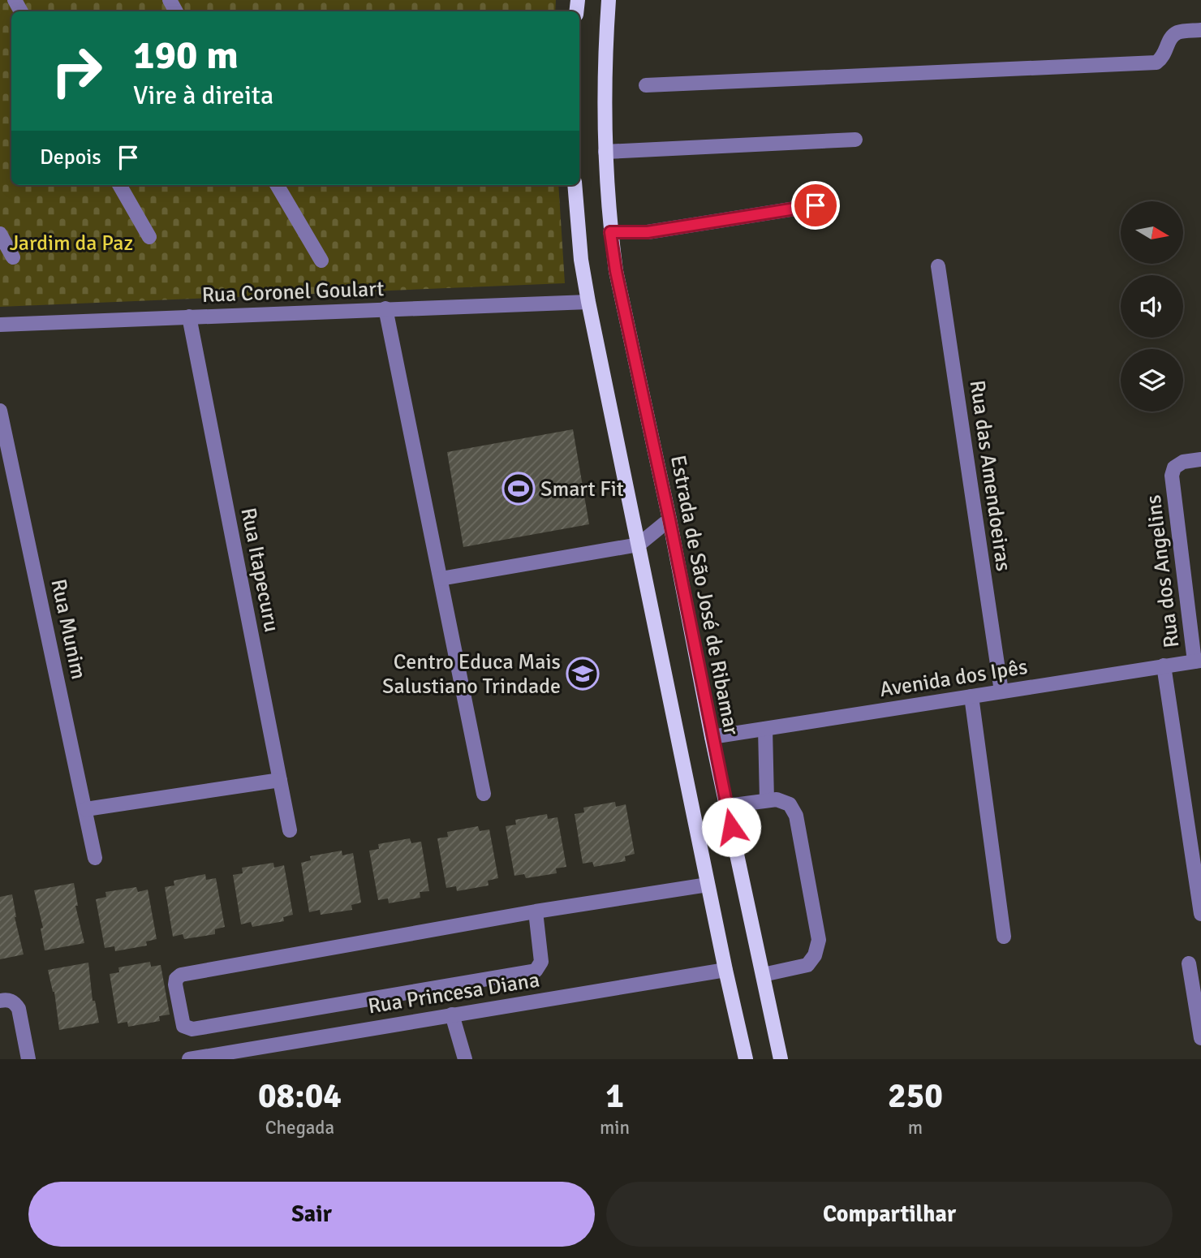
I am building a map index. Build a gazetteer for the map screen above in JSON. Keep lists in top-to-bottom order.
{
  "streets": {
    "main road": ["Estrada de São José de Ribamar"],
    "street": [
      "Rua Coronel Goulart",
      "Rua das Amendoeiras",
      "Rua Itapecuru",
      "Rua dos Angelins",
      "Rua Munim",
      "Avenida dos Ipês",
      "Rua Princesa Diana"
    ]
  },
  "crossings": [
    ["Rua Coronel Goulart", "Rua Itapecuru"],
    ["Rua das Amendoeiras", "Avenida dos Ipês"],
    ["Rua dos Angelins", "Avenida dos Ipês"],
    ["Estrada de São José de Ribamar", "Avenida dos Ipês"]
  ],
  "parks": ["Jardim da Paz"],
  "places": {
    "sports": ["Smart Fit"],
    "school or university": ["Centro Educa Mais Salustiano Trindade"]
  },
  "north": "right",
  "page": {
    "turn": ["190 m", "Vire à direita"],
    "then": "Depois",
    "eta": [
      "08:04",
      "Chegada",
      "1",
      "min",
      "250",
      "m"
    ],
    "buttons": ["Sair", "Compartilhar"]
  }
}
